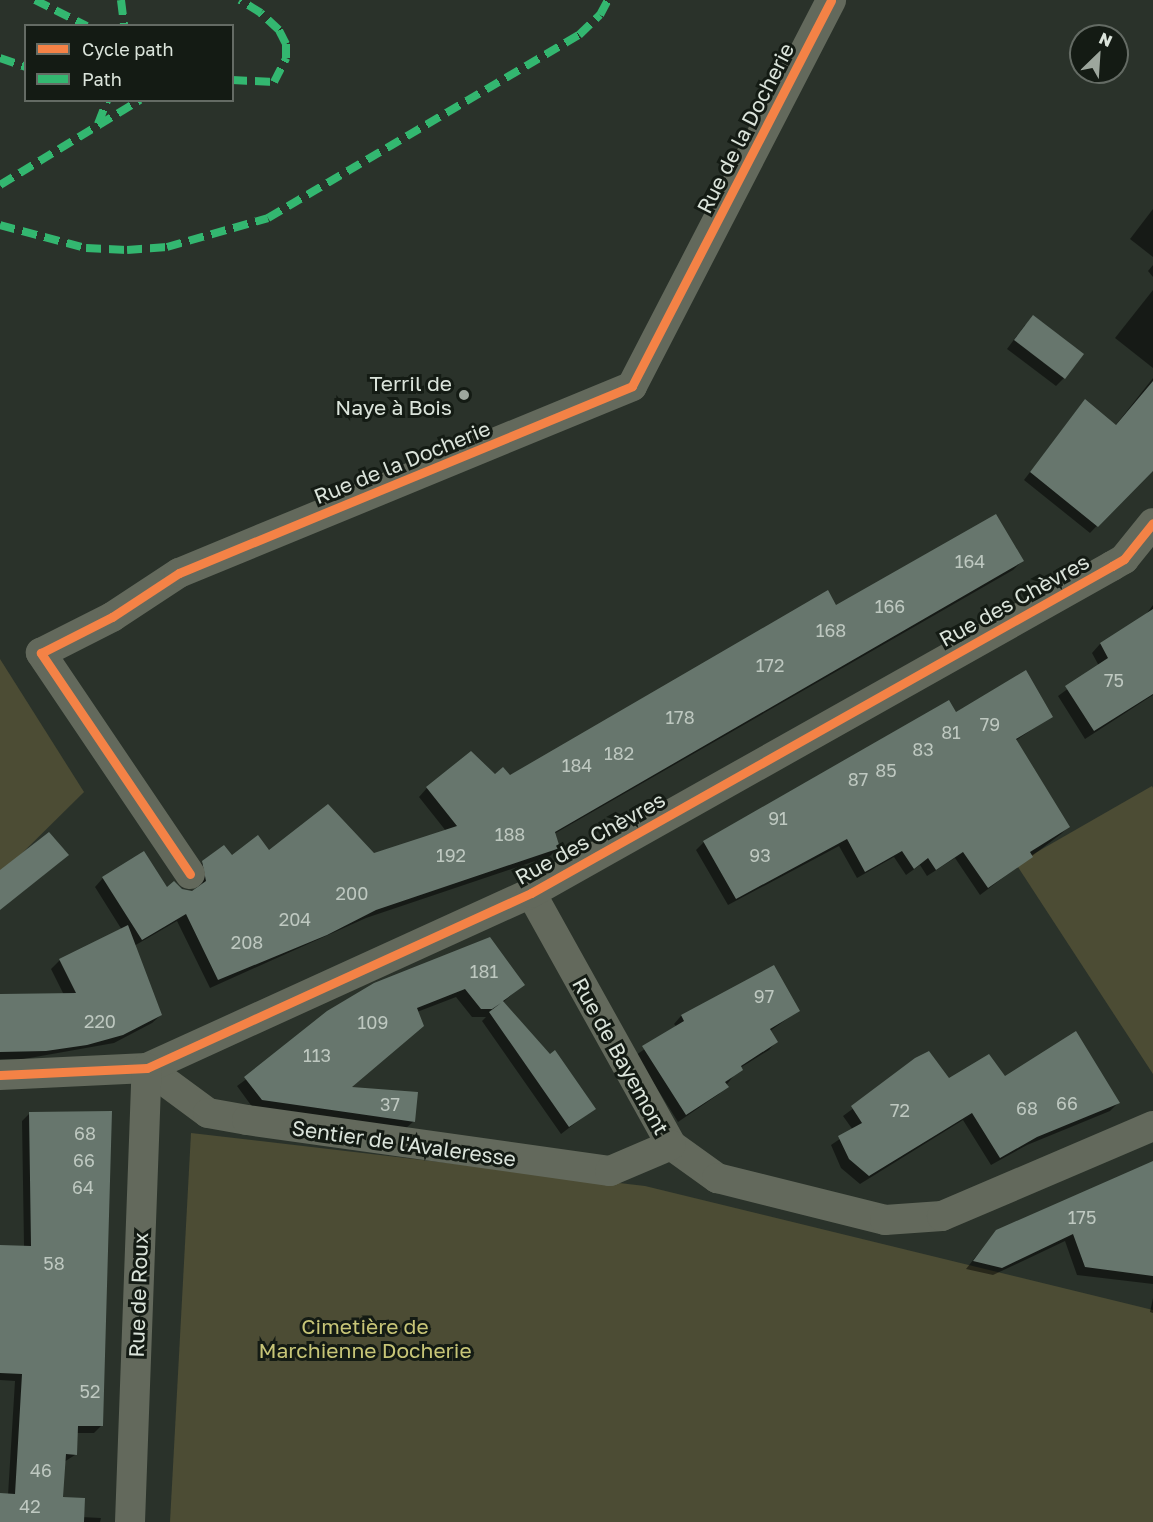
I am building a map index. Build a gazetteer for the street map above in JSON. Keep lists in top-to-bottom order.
{
  "streets": {
    "street": [
      "Rue de la Docherie",
      "Rue des Chèvres",
      "Rue de Bayemont",
      "Sentier de l'Avaleresse",
      "Rue de Roux"
    ]
  },
  "crossings": [
    ["Rue des Chèvres", "Rue de Bayemont"],
    ["Rue des Chèvres", "Sentier de l'Avaleresse"],
    ["Rue des Chèvres", "Rue de Roux"],
    ["Rue de Bayemont", "Sentier de l'Avaleresse"],
    ["Sentier de l'Avaleresse", "Rue de Roux"]
  ],
  "parks": ["Cimetière de Marchienne Docherie"],
  "places": ["Terril de Naye à Bois"],
  "house_numbers": [
    "164",
    "166",
    "168",
    "172",
    "75",
    "178",
    "79",
    "81",
    "83",
    "182",
    "184",
    "85",
    "87",
    "91",
    "188",
    "192",
    "93",
    "200",
    "204",
    "208",
    "181",
    "97",
    "220",
    "109",
    "113",
    "66",
    "37",
    "68",
    "72",
    "68",
    "66",
    "64",
    "175",
    "58",
    "52",
    "46",
    "42"
  ],
  "legend": ["Cycle path", "Path"],
  "north": "top right"
}
